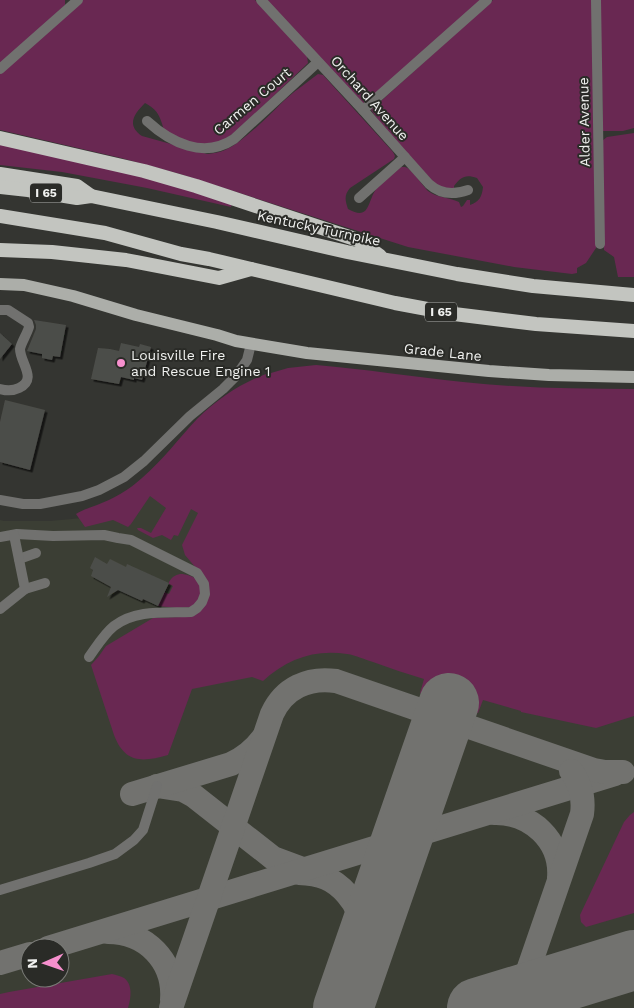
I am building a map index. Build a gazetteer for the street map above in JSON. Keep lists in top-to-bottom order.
{
  "streets": {
    "highway": ["I 65", "Kentucky Turnpike"],
    "main road": ["Grade Lane"],
    "street": ["Orchard Avenue", "Carmen Court", "Alder Avenue"]
  },
  "crossings": [
    ["Orchard Avenue", "Carmen Court"]
  ],
  "places": ["Louisville Fire and Rescue Engine 1"],
  "north": "left"
}
